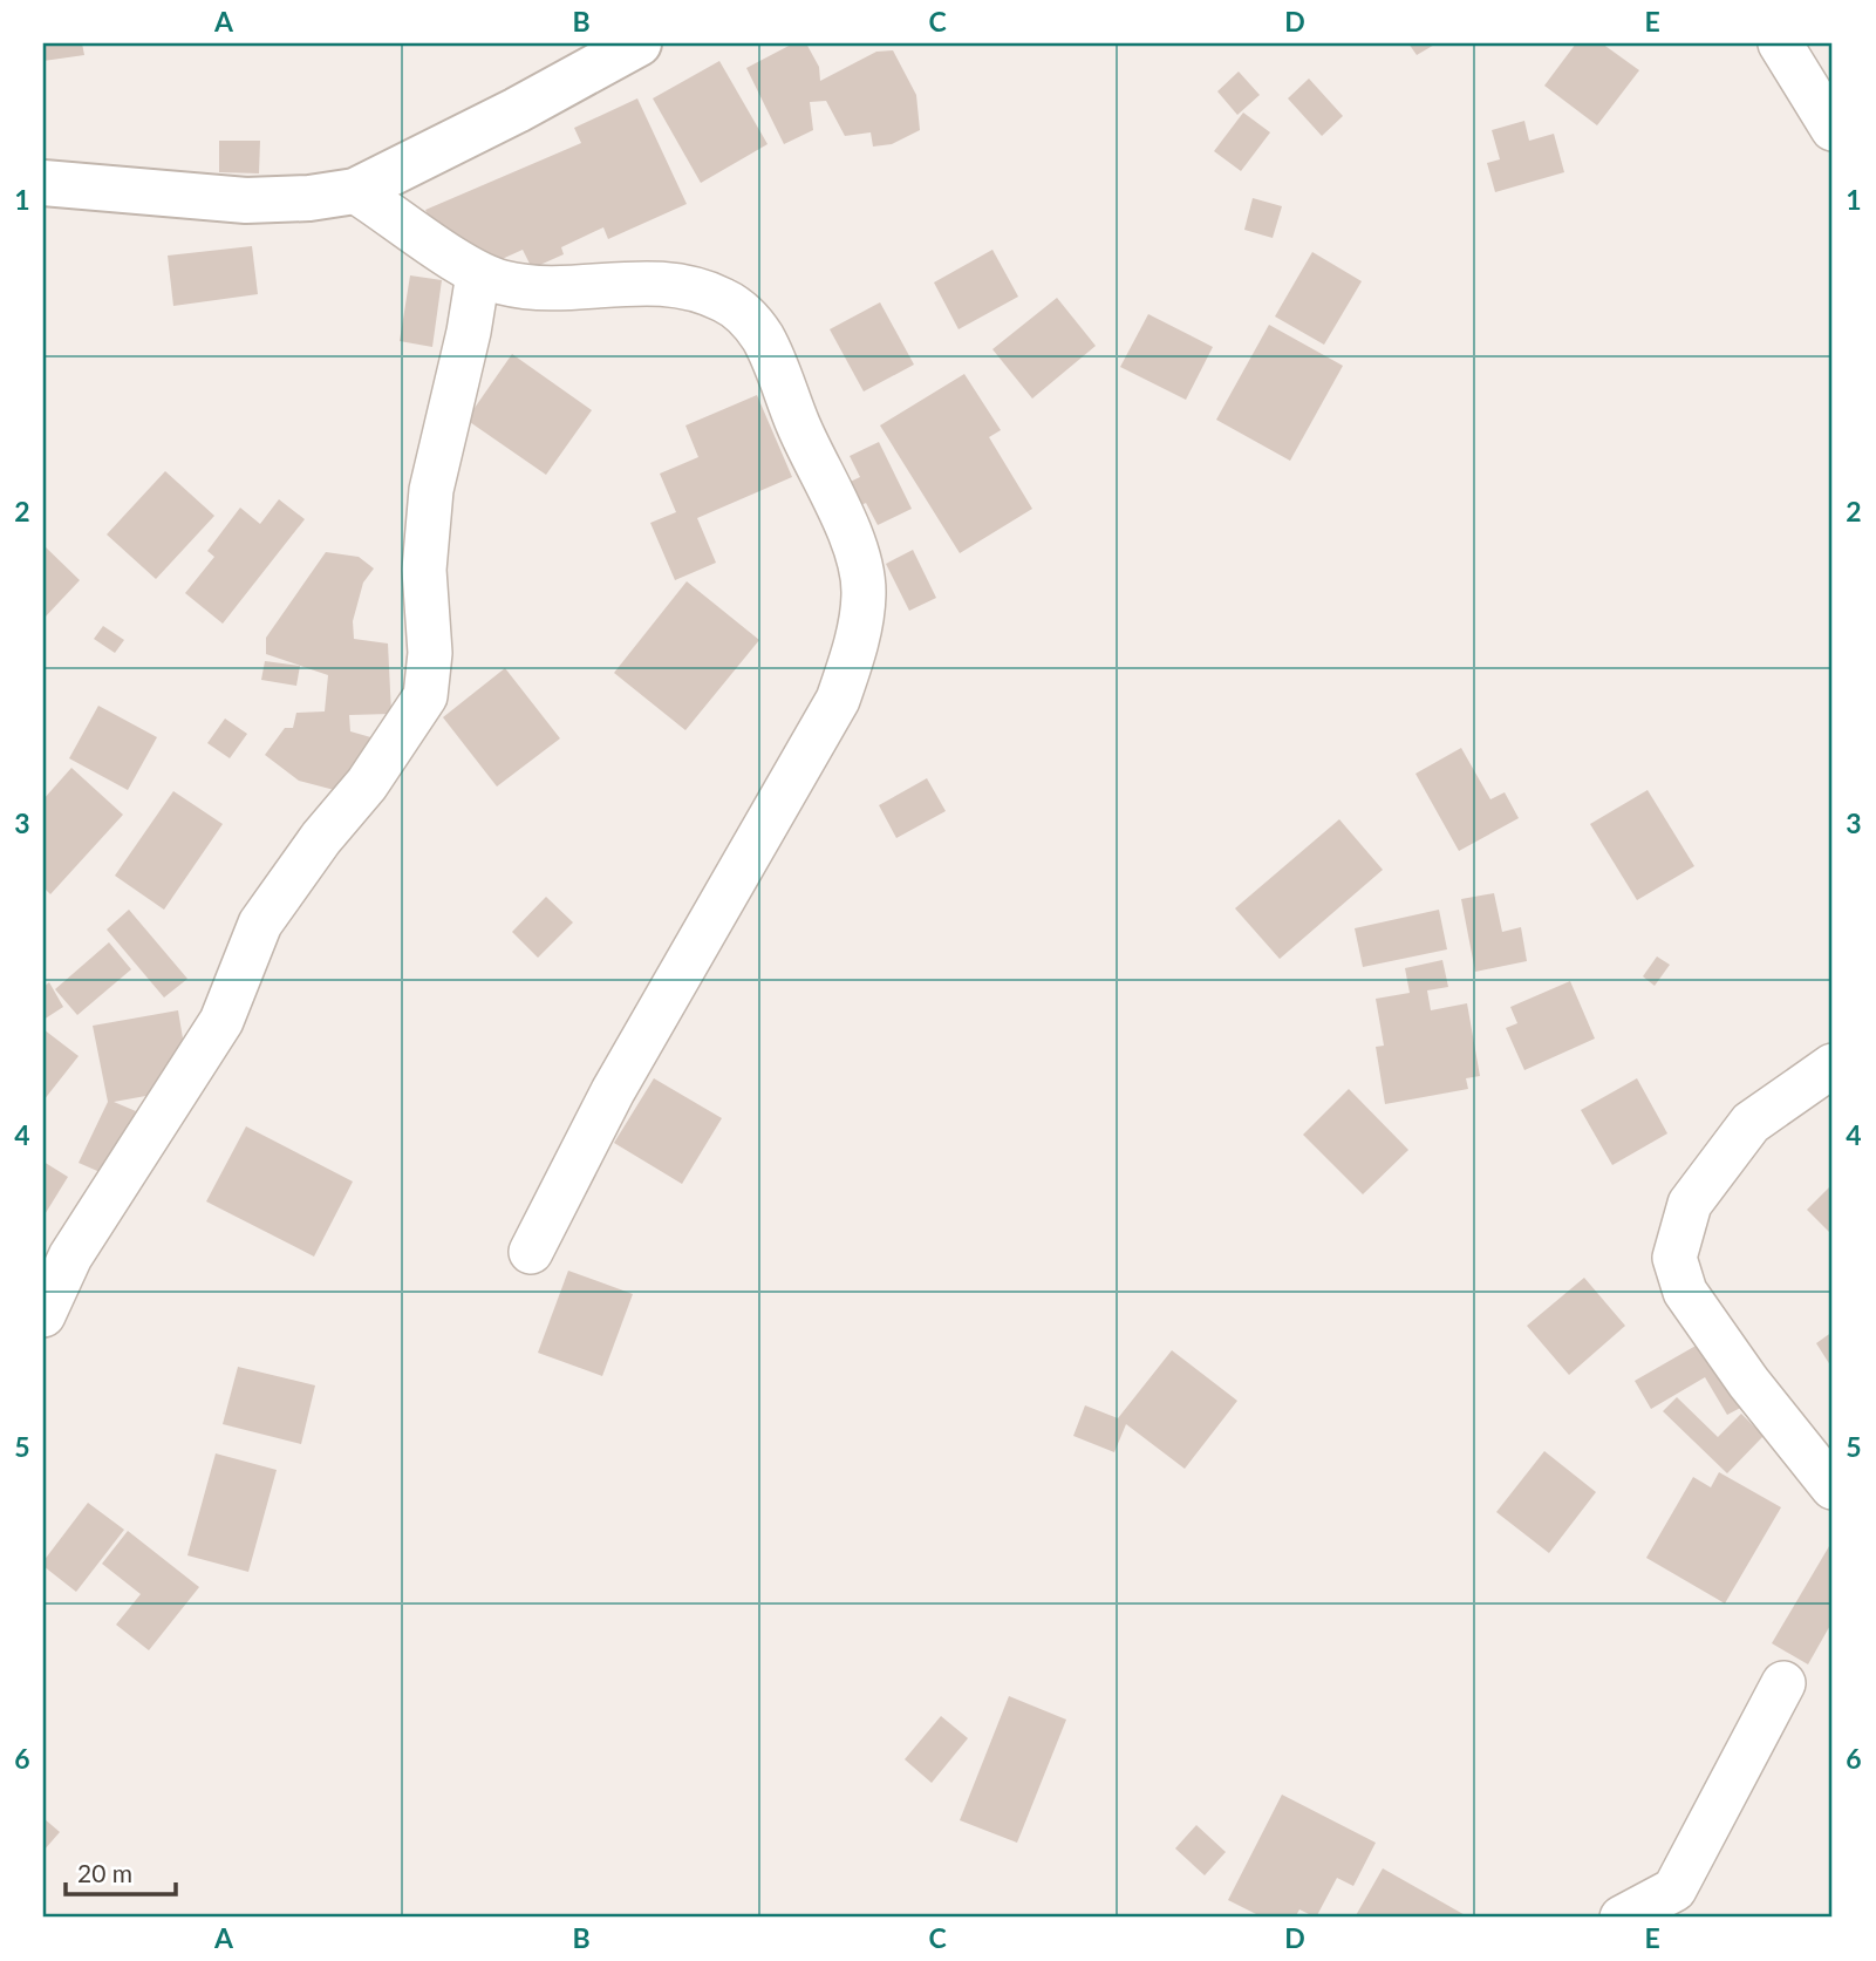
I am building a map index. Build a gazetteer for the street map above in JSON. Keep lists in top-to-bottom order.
{
  "scale_bar": "20 m",
  "grid": {
    "columns": [
      "A",
      "B",
      "C",
      "D",
      "E"
    ],
    "rows": [
      "1",
      "2",
      "3",
      "4",
      "5",
      "6"
    ]
  }
}
